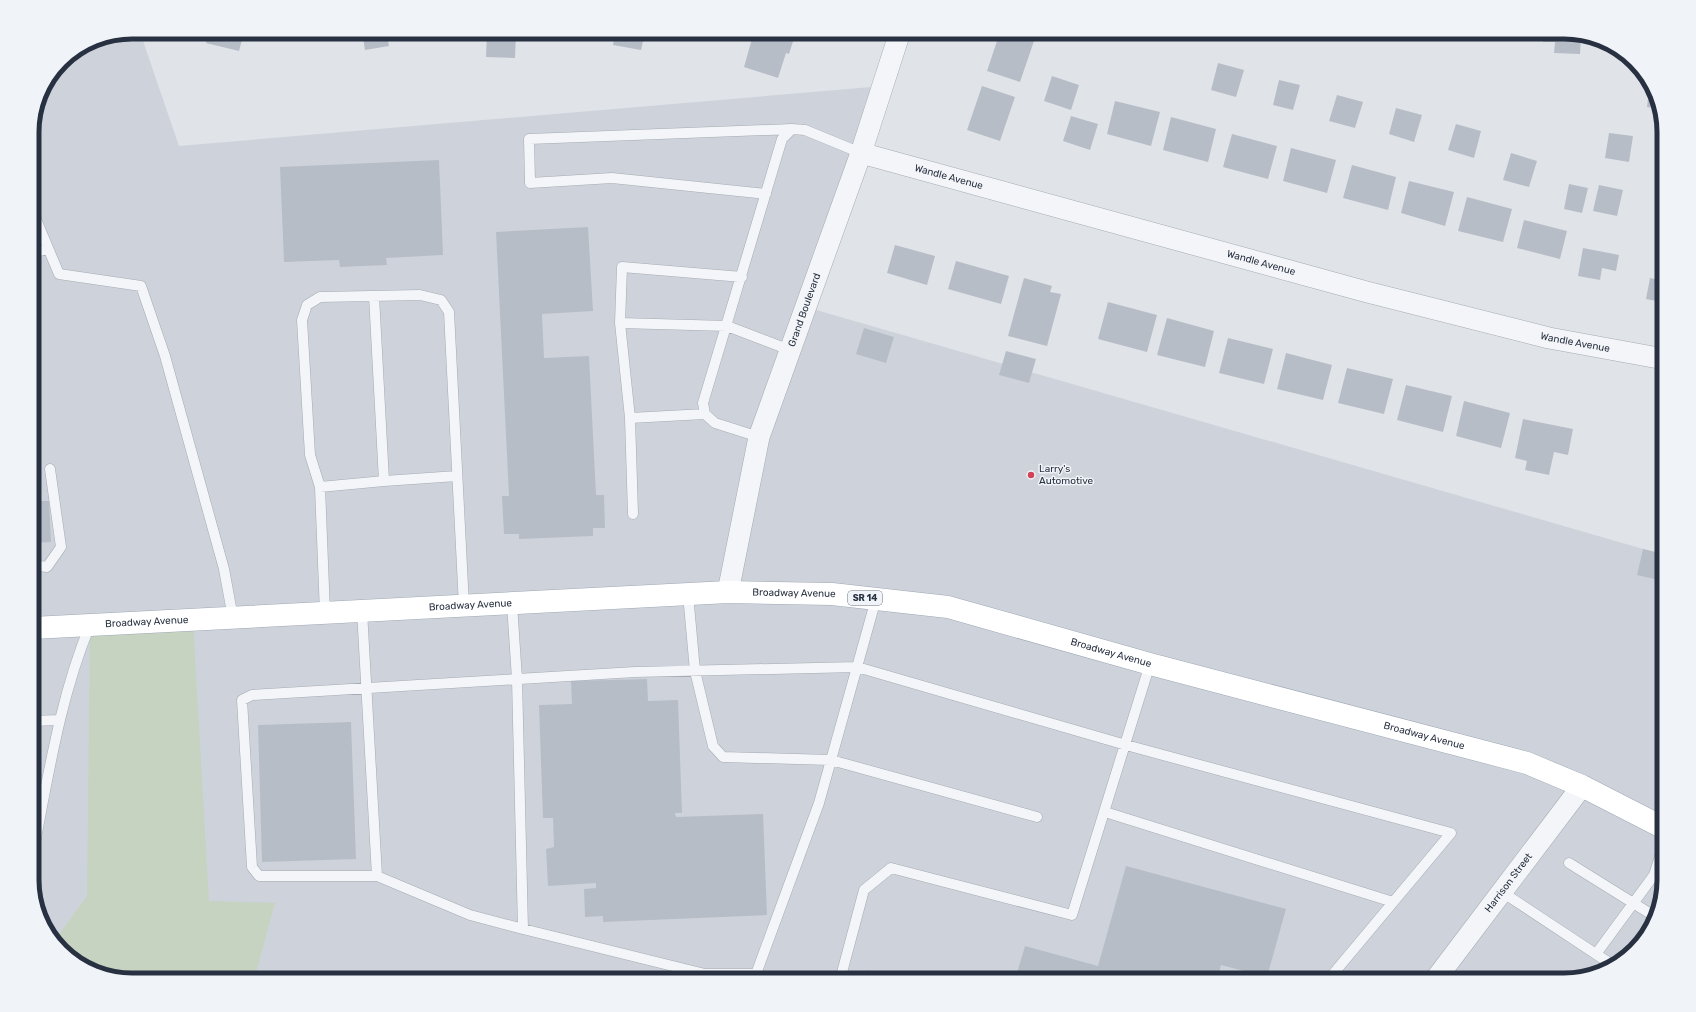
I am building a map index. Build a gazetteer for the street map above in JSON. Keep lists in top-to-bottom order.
{
  "streets": {
    "main road": ["Broadway Avenue", "SR 14"],
    "street": ["Wandle Avenue", "Grand Boulevard", "Harrison Street"]
  },
  "crossings": [
    ["Wandle Avenue", "Grand Boulevard"],
    ["Grand Boulevard", "Broadway Avenue"],
    ["Broadway Avenue", "Harrison Street"]
  ],
  "places": ["Larry's Automotive"]
}
